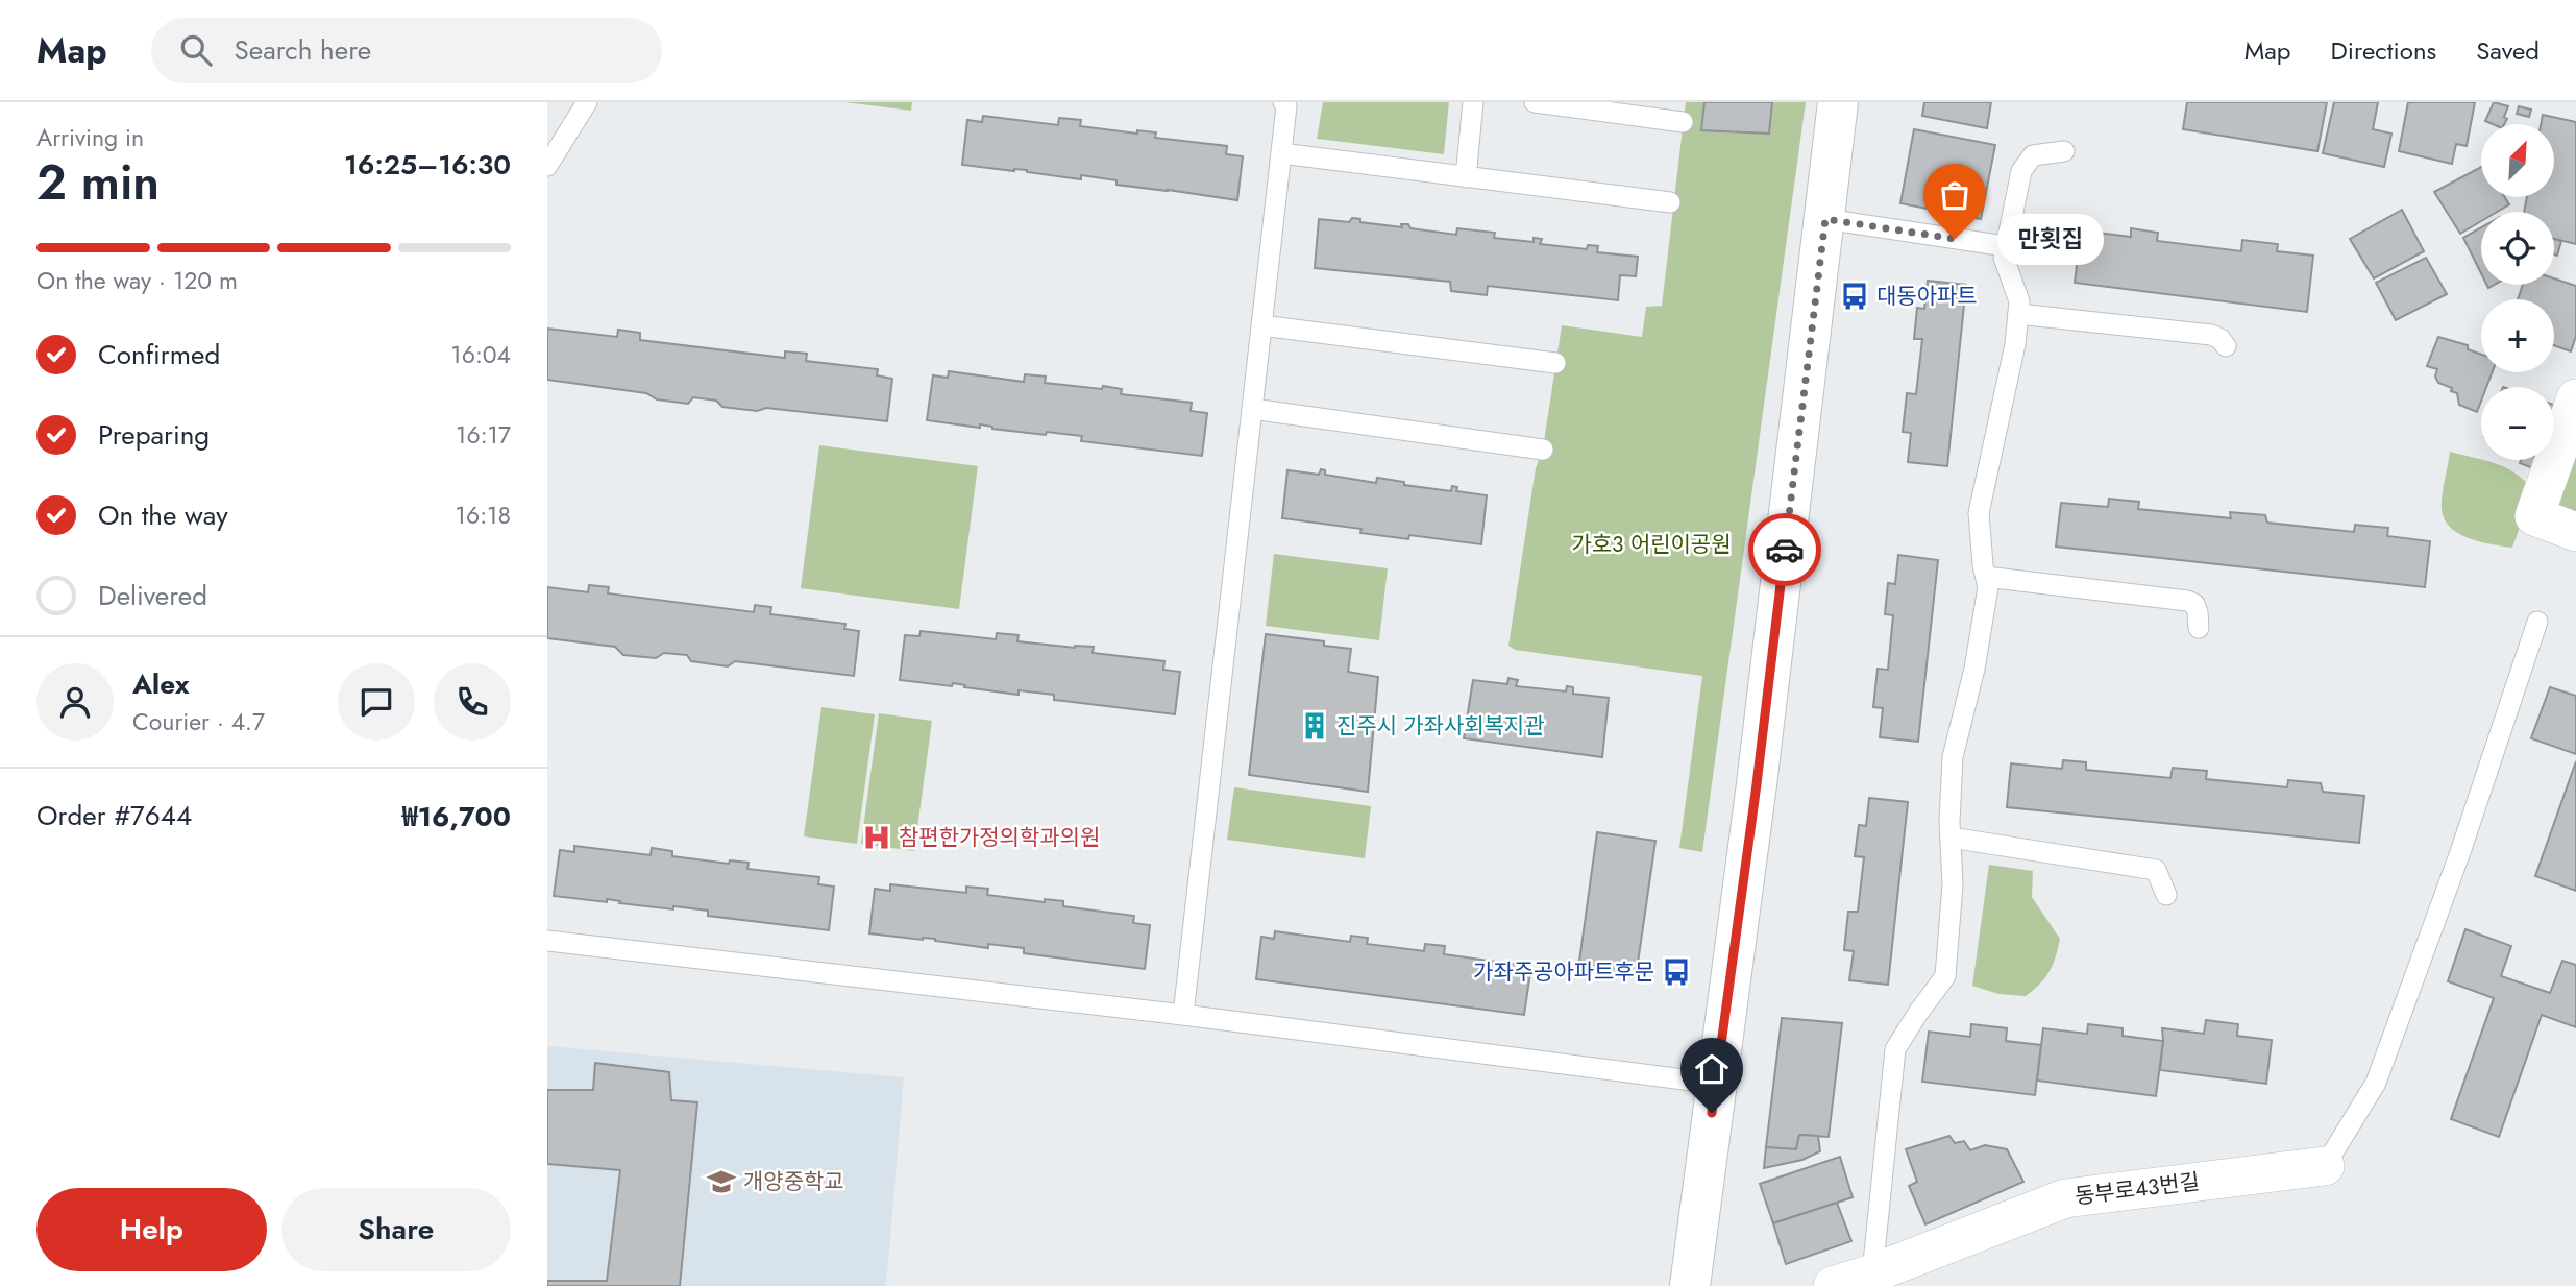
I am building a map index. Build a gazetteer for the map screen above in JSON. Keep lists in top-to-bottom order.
{
  "streets": {
    "street": ["동부로43번길"]
  },
  "parks": ["가호3 어린이공원"],
  "places": {
    "other": ["만횟집"],
    "bus stop": ["대동아파트", "가좌주공아파트후문"],
    "building": ["진주시 가좌사회복지관"],
    "hospital": ["참편한가정의학과의원"],
    "school or university": ["개양중학교"]
  },
  "north": "top right",
  "page": {
    "header": "Map",
    "search": "Search here",
    "nav": ["Map", "Directions", "Saved"],
    "heading": ["2 min", "Arriving in", "16:25–16:30"],
    "panel": [
      "Alex",
      "Courier · 4.7",
      "Order #7644",
      "₩16,700"
    ],
    "map_buttons": ["+", "−"],
    "bubble": "만횟집",
    "bar": "On the way · 120 m",
    "list": [
      ["Confirmed", "16:04"],
      ["Preparing", "16:17"],
      ["On the way", "16:18"],
      "Delivered"
    ],
    "buttons": ["Help", "Share"]
  }
}
